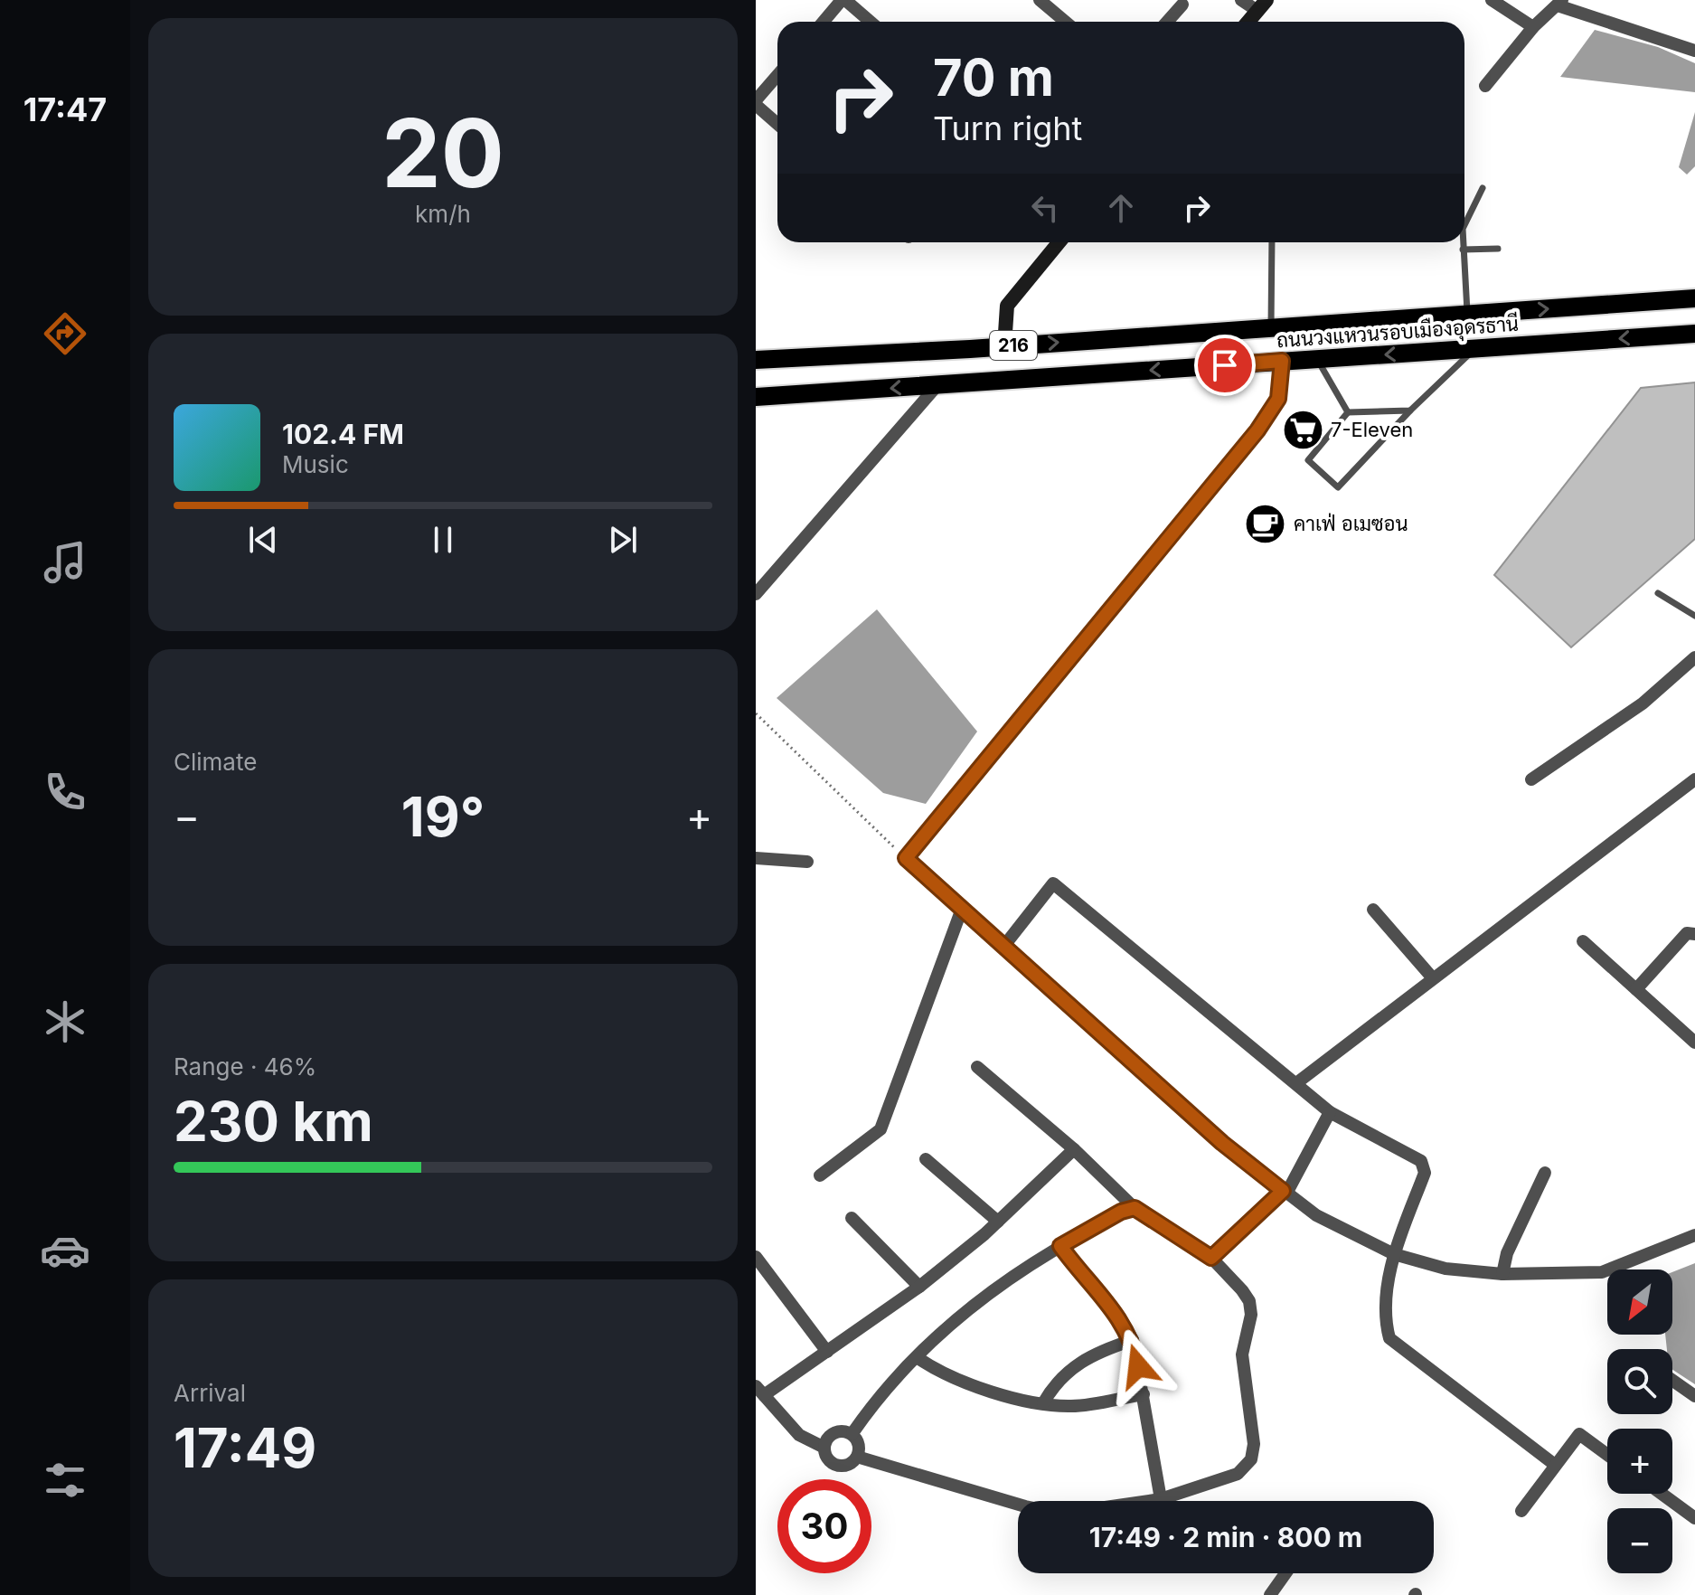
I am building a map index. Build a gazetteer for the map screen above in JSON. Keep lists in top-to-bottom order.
{
  "streets": {
    "main road": ["ถนนวงแหวนรอบเมืองอุดรธานี", "216"]
  },
  "places": {
    "supermarket": ["7-Eleven"],
    "cafe": ["คาเฟ่ อเมซอน"]
  },
  "north": "bottom left",
  "page": {
    "tabs": "17:47",
    "tile": [
      ["20", "km/h"],
      "Climate",
      ["Range · 46%", "230 km"],
      ["Arrival", "17:49"]
    ],
    "turn": ["70 m", "Turn right"],
    "song": ["102.4 FM", "Music"],
    "heat": ["−", "19°", "+"],
    "map_buttons": ["+", "−"],
    "limit": "30",
    "trip": "17:49 · 2 min · 800 m"
  }
}
